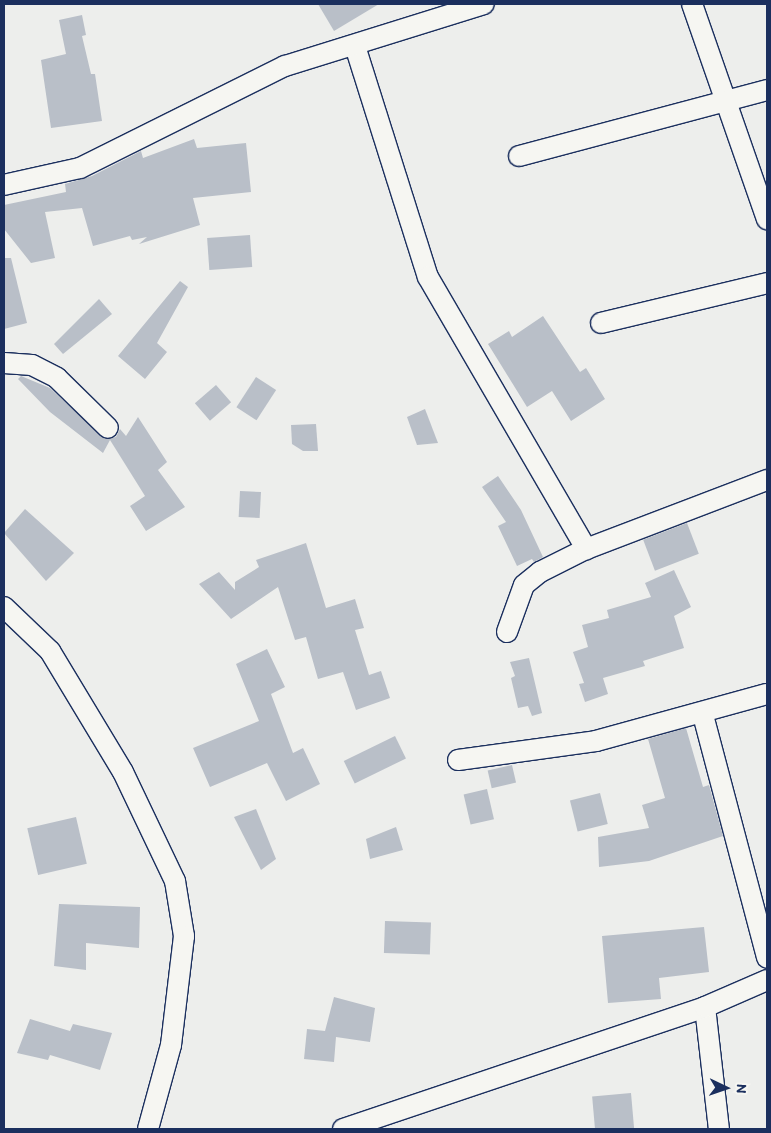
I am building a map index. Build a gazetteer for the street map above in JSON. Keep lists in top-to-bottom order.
{
  "north": "right"
}
